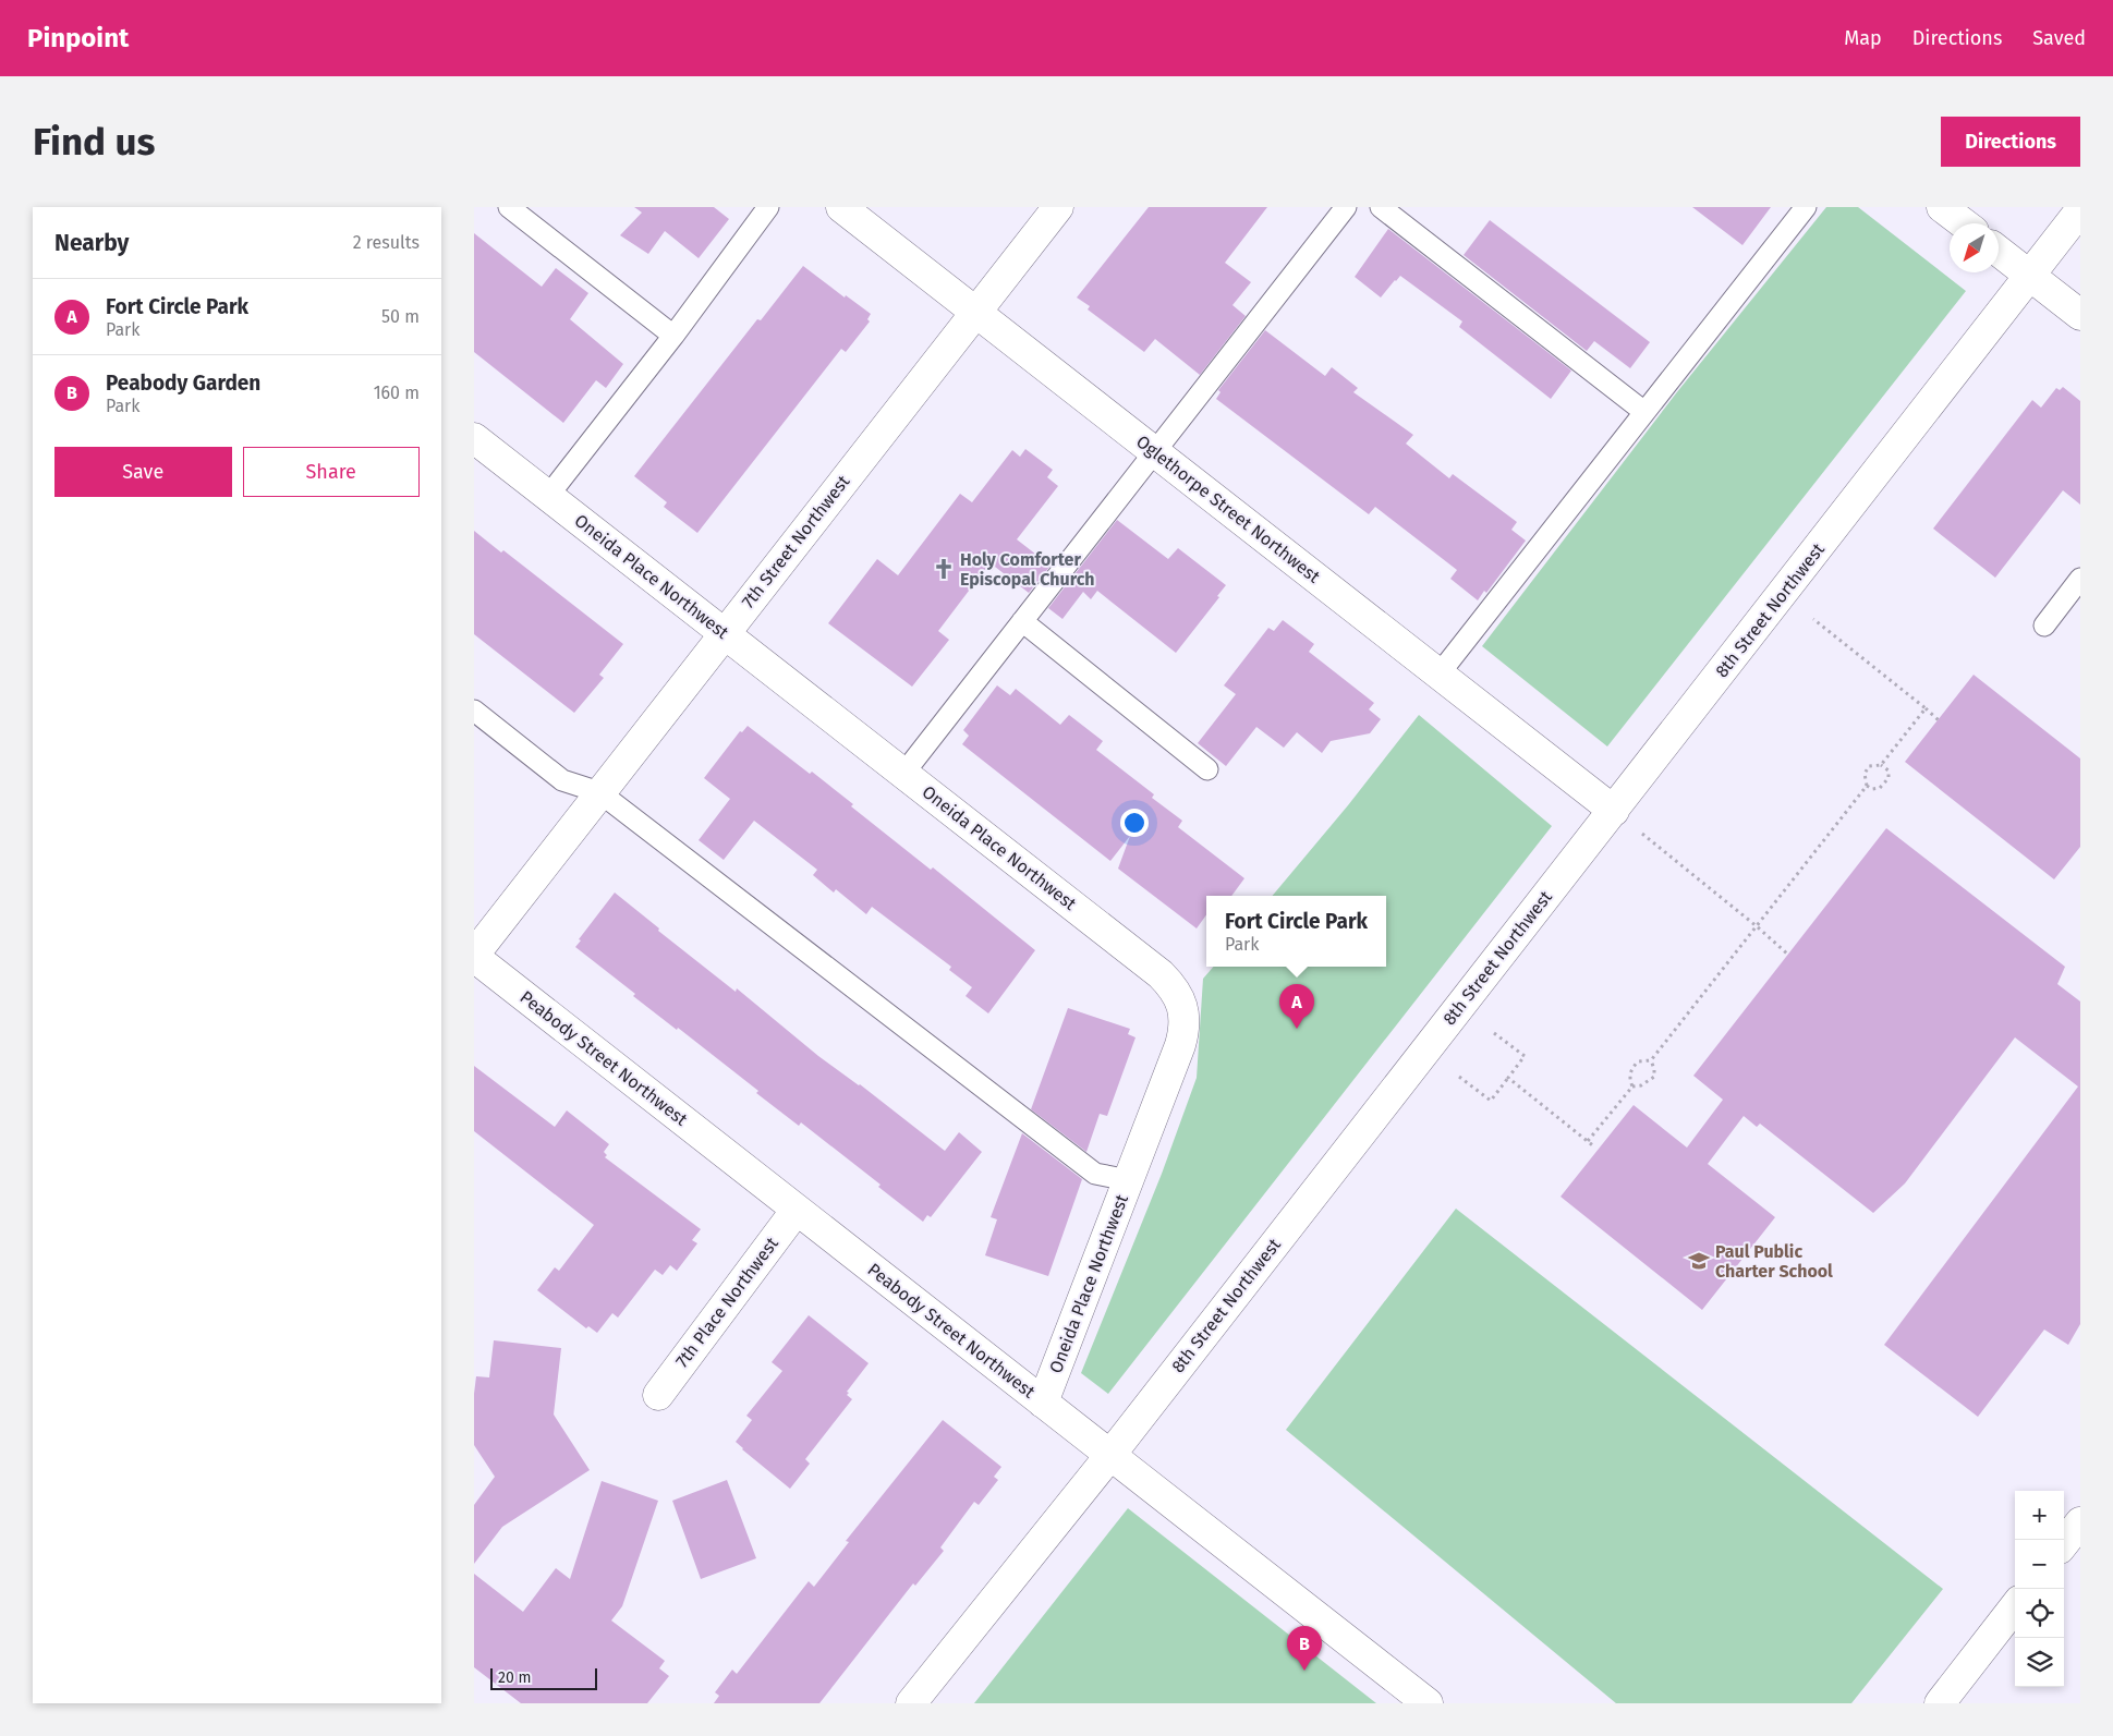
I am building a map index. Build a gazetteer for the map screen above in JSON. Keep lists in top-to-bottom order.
{
  "streets": {
    "street": [
      "Oglethorpe Street Northwest",
      "7th Street Northwest",
      "Oneida Place Northwest",
      "8th Street Northwest",
      "Peabody Street Northwest",
      "7th Place Northwest"
    ]
  },
  "crossings": [
    ["Oglethorpe Street Northwest", "7th Street Northwest"],
    ["Oglethorpe Street Northwest", "8th Street Northwest"],
    ["7th Street Northwest", "Oneida Place Northwest"],
    ["7th Street Northwest", "Peabody Street Northwest"],
    ["Oneida Place Northwest", "Peabody Street Northwest"],
    ["8th Street Northwest", "Peabody Street Northwest"],
    ["Peabody Street Northwest", "7th Place Northwest"]
  ],
  "places": {
    "church": ["Holy Comforter Episcopal Church"],
    "school or university": ["Paul Public Charter School"]
  },
  "scale_bar": "20 m",
  "north": "bottom left",
  "page": {
    "header": "Pinpoint",
    "nav": ["Map", "Directions", "Saved"],
    "buttons": [
      "Directions",
      ["Save", "Share"]
    ],
    "title": "Find us",
    "heading": ["Nearby", "2 results"],
    "list": [
      {
        "mark": "A",
        "name": "Fort Circle Park",
        "note": "Park",
        "value": "50 m"
      },
      {
        "mark": "B",
        "name": "Peabody Garden",
        "note": "Park",
        "value": "160 m"
      }
    ],
    "popup": ["Fort Circle Park", "Park"],
    "pins": ["A", "B"],
    "map_buttons": ["+", "−"],
    "scale": "20 m"
  }
}
